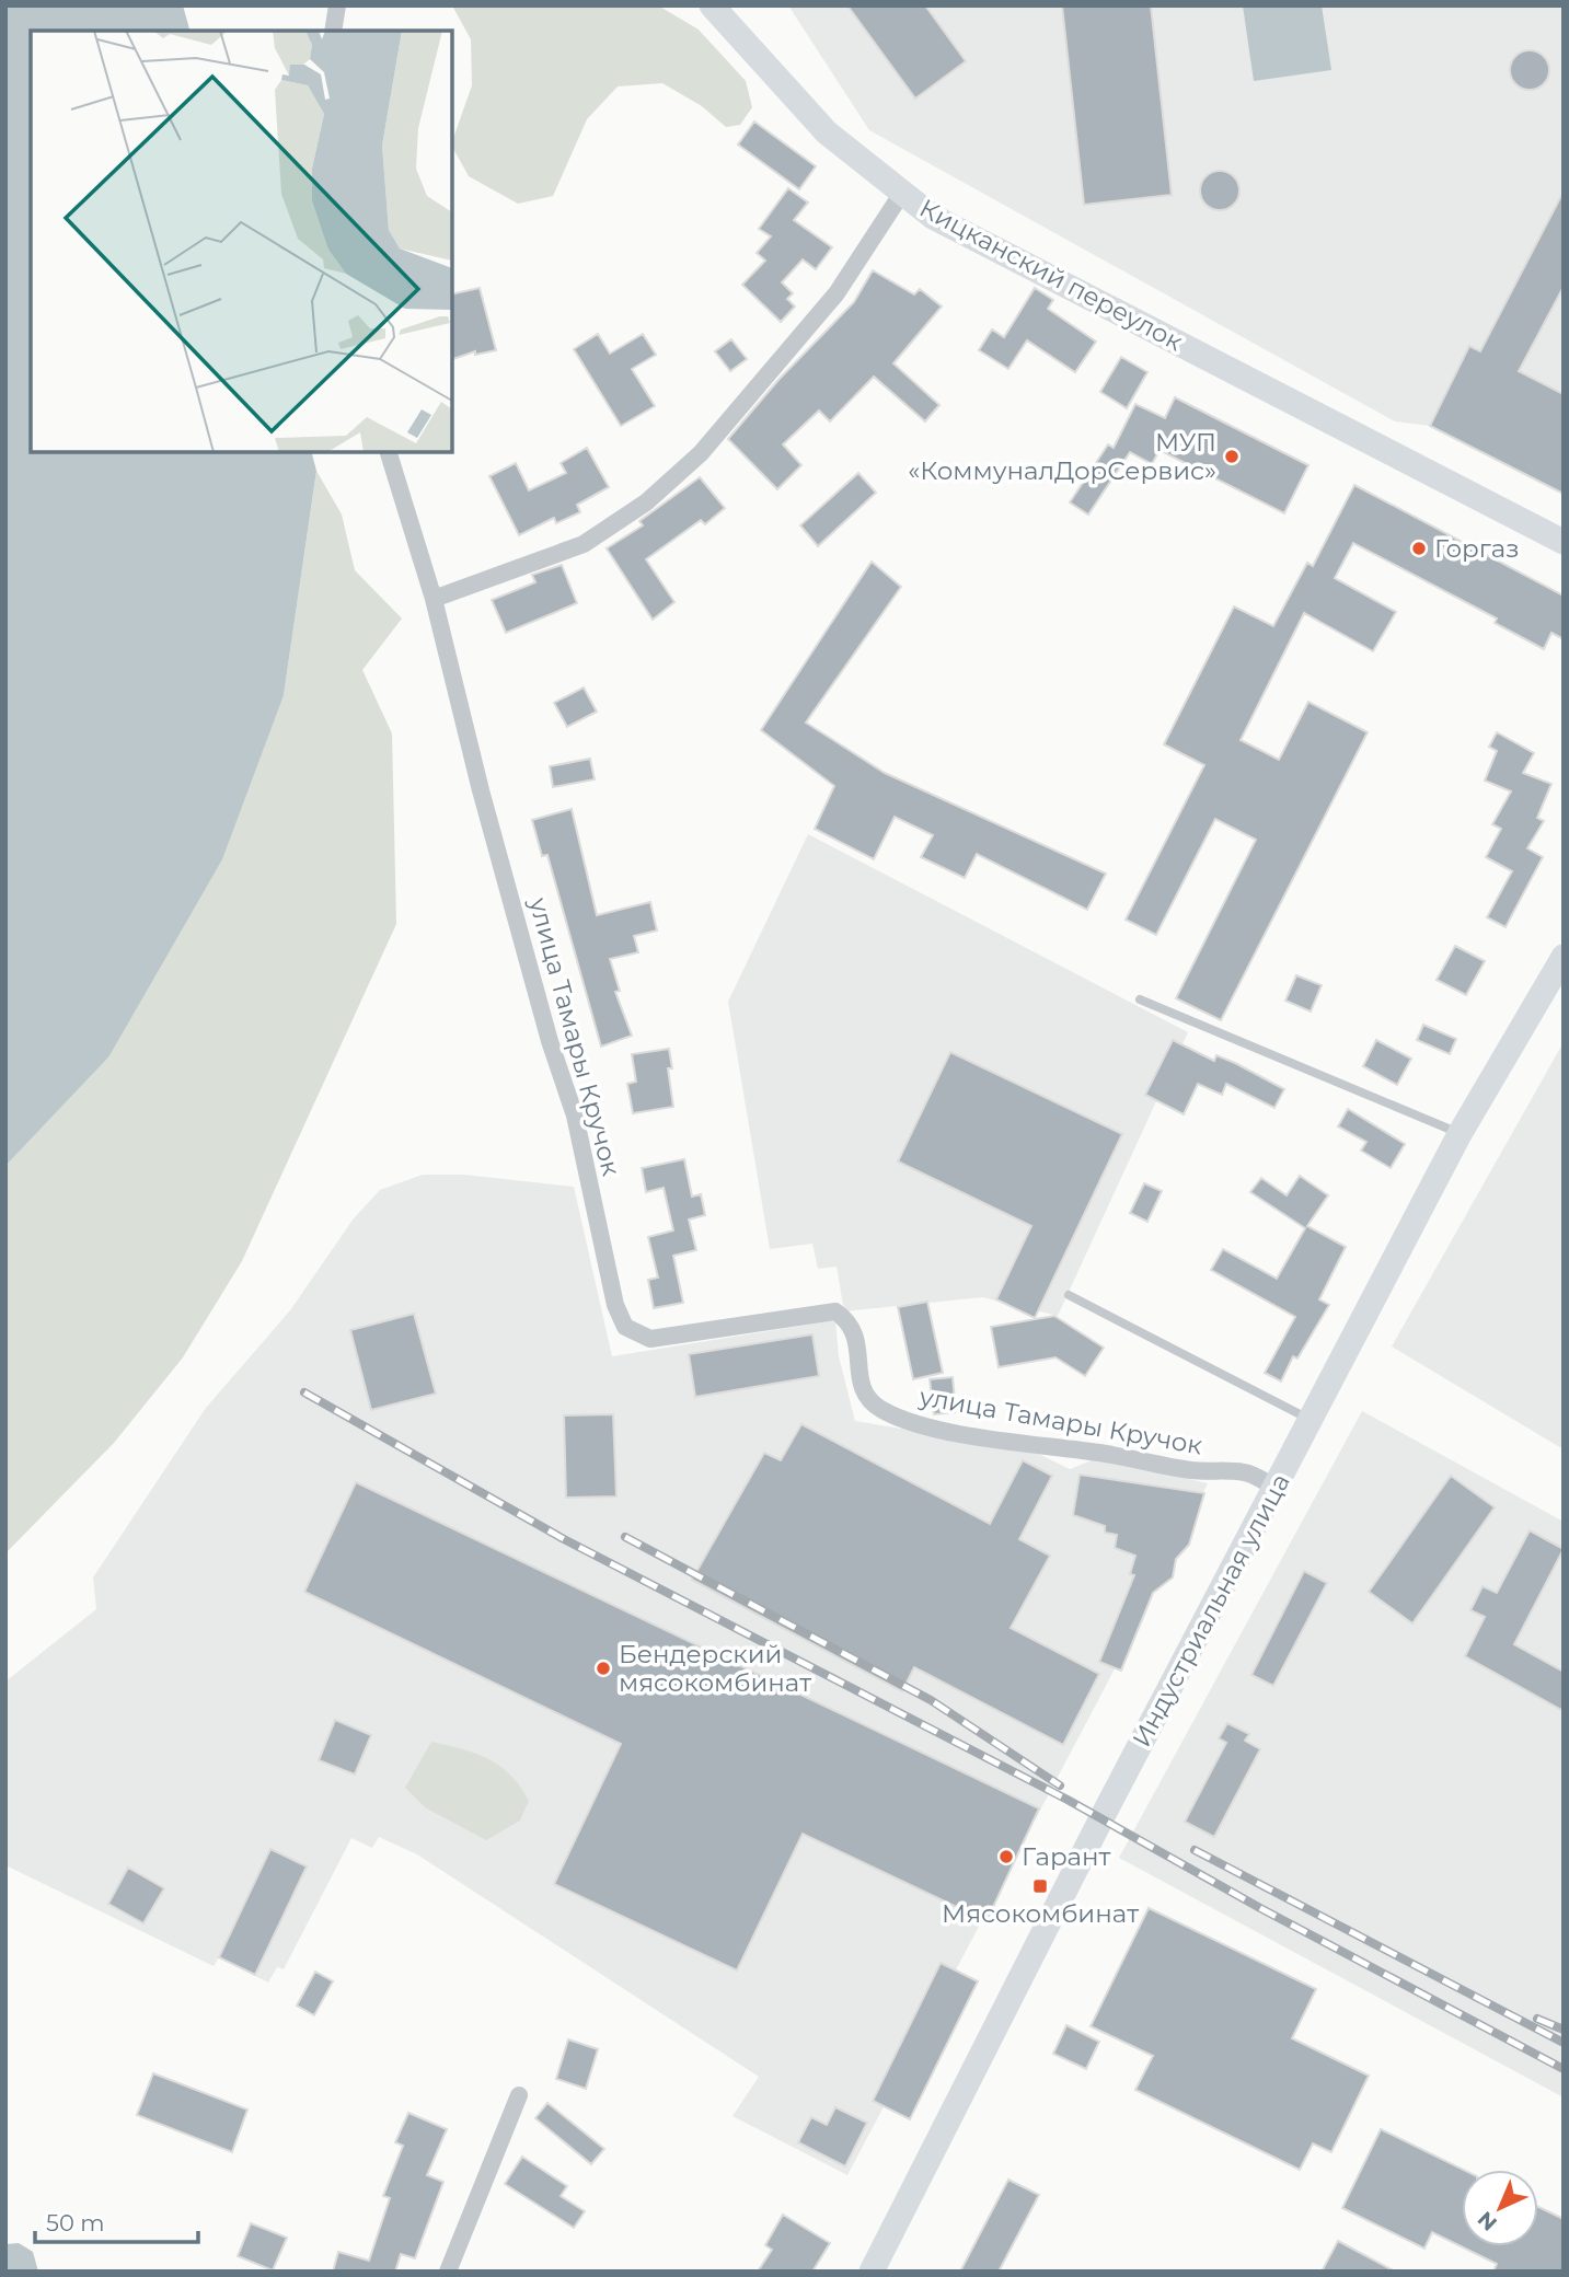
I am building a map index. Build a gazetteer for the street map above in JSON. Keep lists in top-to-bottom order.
{
  "streets": {
    "main road": ["Кицканский переулок", "Индустриальная улица"],
    "street": ["улица Тамары Кручок"]
  },
  "crossings": [
    ["Кицканский переулок", "улица Тамары Кручок"],
    ["улица Тамары Кручок", "Индустриальная улица"]
  ],
  "places": {
    "other": [
      "МУП «КоммуналДорСервис»",
      "Горгаз",
      "Бендерский мясокомбинат",
      "Гарант"
    ],
    "transit": ["Мясокомбинат"]
  },
  "scale_bar": "50 m",
  "north": "bottom left"
}
